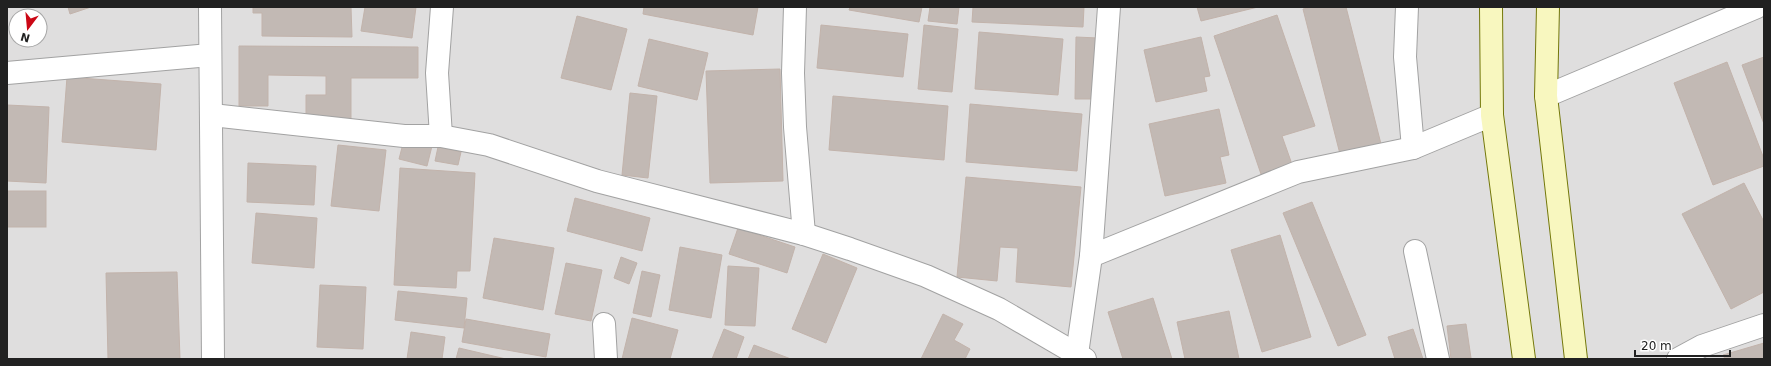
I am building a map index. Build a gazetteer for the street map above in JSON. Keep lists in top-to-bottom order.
{
  "scale_bar": "20 m",
  "north": "bottom"
}
